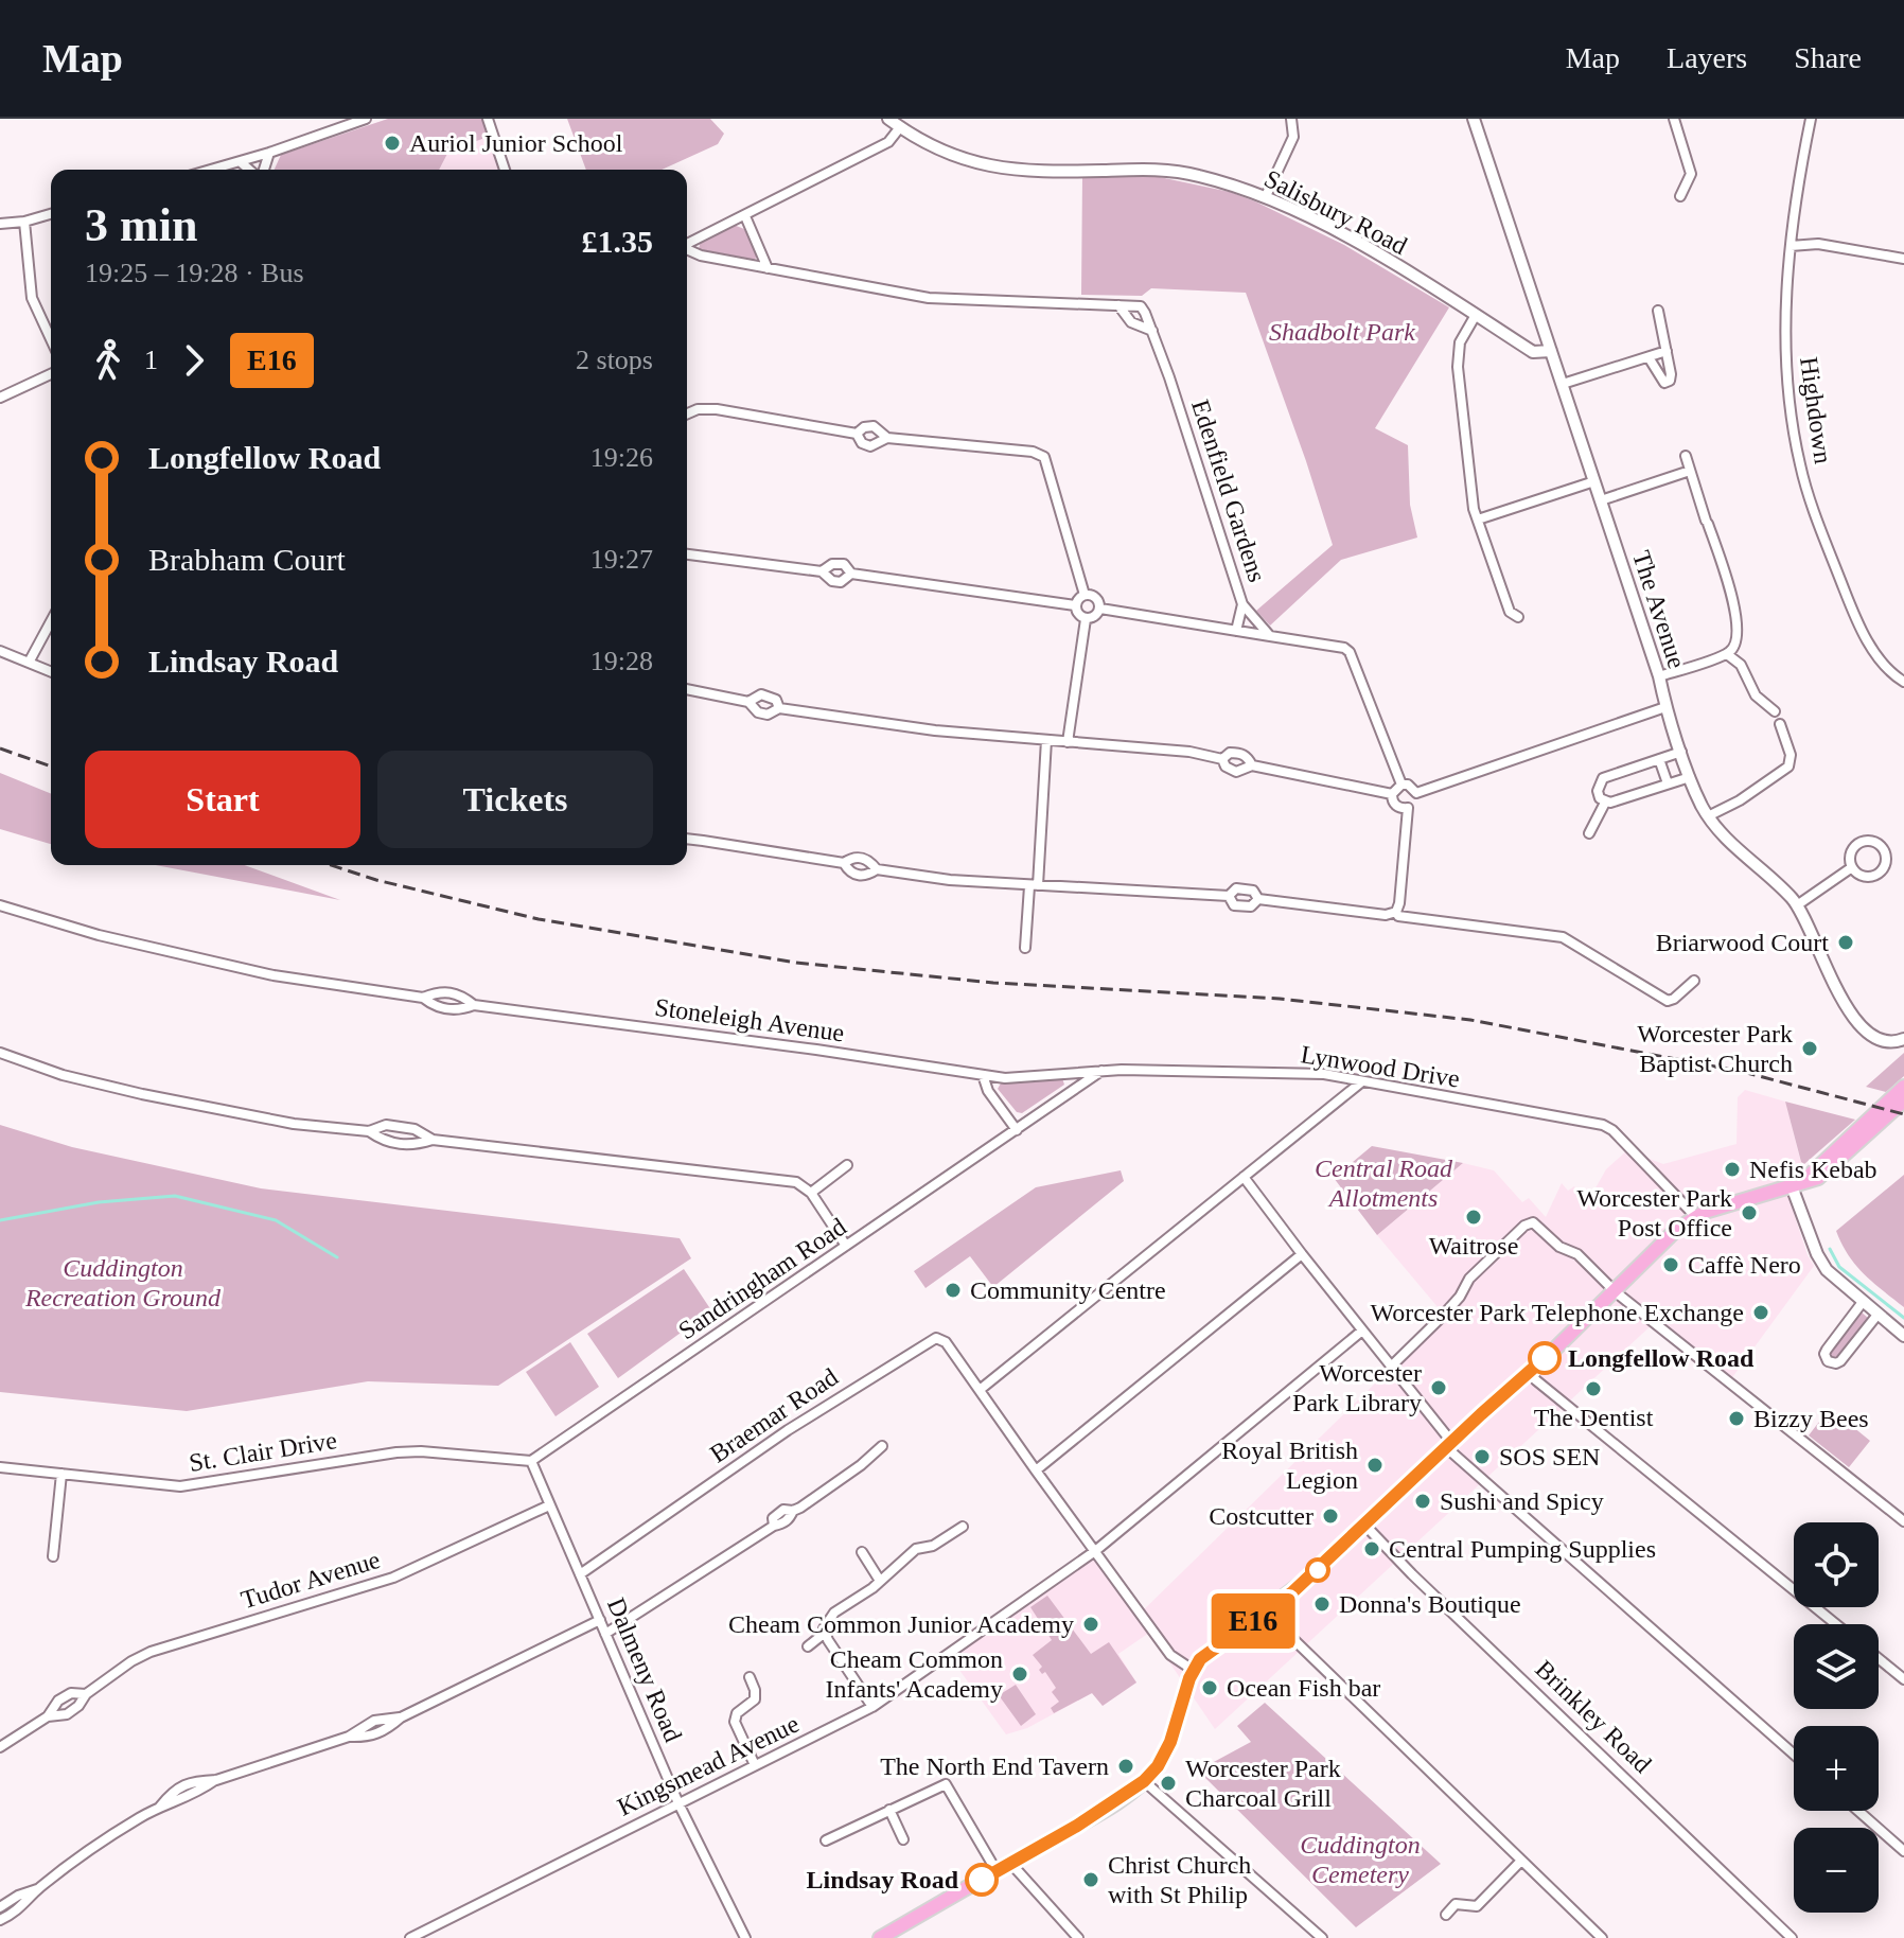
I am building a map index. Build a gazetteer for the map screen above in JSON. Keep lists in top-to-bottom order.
{
  "streets": {
    "street": [
      "Salisbury Road",
      "Highdown",
      "Edenfield Gardens",
      "The Avenue",
      "Stoneleigh Avenue",
      "Lynwood Drive",
      "Sandringham Road",
      "Braemar Road",
      "St. Clair Drive",
      "Tudor Avenue",
      "Dalmeny Road",
      "Brinkley Road",
      "Kingsmead Avenue"
    ]
  },
  "crossings": [
    ["Salisbury Road", "The Avenue"],
    ["Stoneleigh Avenue", "Lynwood Drive"],
    ["Lynwood Drive", "Sandringham Road"],
    ["Sandringham Road", "St. Clair Drive"],
    ["Sandringham Road", "Dalmeny Road"],
    ["Braemar Road", "Dalmeny Road"],
    ["Braemar Road", "Kingsmead Avenue"],
    ["St. Clair Drive", "Dalmeny Road"],
    ["Tudor Avenue", "Dalmeny Road"],
    ["Dalmeny Road", "Kingsmead Avenue"]
  ],
  "parks": [
    "Shadbolt Park",
    "Central Road Allotments",
    "Cuddington Recreation Ground",
    "Cuddington Cemetery"
  ],
  "places": [
    "Auriol Junior School",
    "Briarwood Court",
    "Worcester Park Baptist Church",
    "Nefis Kebab",
    "Worcester Park Post Office",
    "Waitrose",
    "Caffè Nero",
    "Community Centre",
    "Worcester Park Telephone Exchange",
    "Longfellow Road",
    "Worcester Park Library",
    "The Dentist",
    "Bizzy Bees",
    "SOS SEN",
    "Royal British Legion",
    "Sushi and Spicy",
    "Costcutter",
    "Central Pumping Supplies",
    "Donna's Boutique",
    "Cheam Common Junior Academy",
    "Cheam Common Infants' Academy",
    "Ocean Fish bar",
    "The North End Tavern",
    "Worcester Park Charcoal Grill",
    "Lindsay Road",
    "Christ Church with St Philip"
  ],
  "lines": ["bus line E16"],
  "page": {
    "header": "Map",
    "nav": ["Map", "Layers", "Share"],
    "on_map": "E16",
    "heading": ["3 min", "19:25 – 19:28 · Bus", "£1.35"],
    "legs": ["1", "E16", "2 stops"],
    "list": [
      {
        "name": "Longfellow Road",
        "value": "19:26"
      },
      {
        "name": "Brabham Court",
        "value": "19:27"
      },
      {
        "name": "Lindsay Road",
        "value": "19:28"
      }
    ],
    "buttons": ["Start", "Tickets"],
    "map_buttons": ["+", "−"]
  }
}
